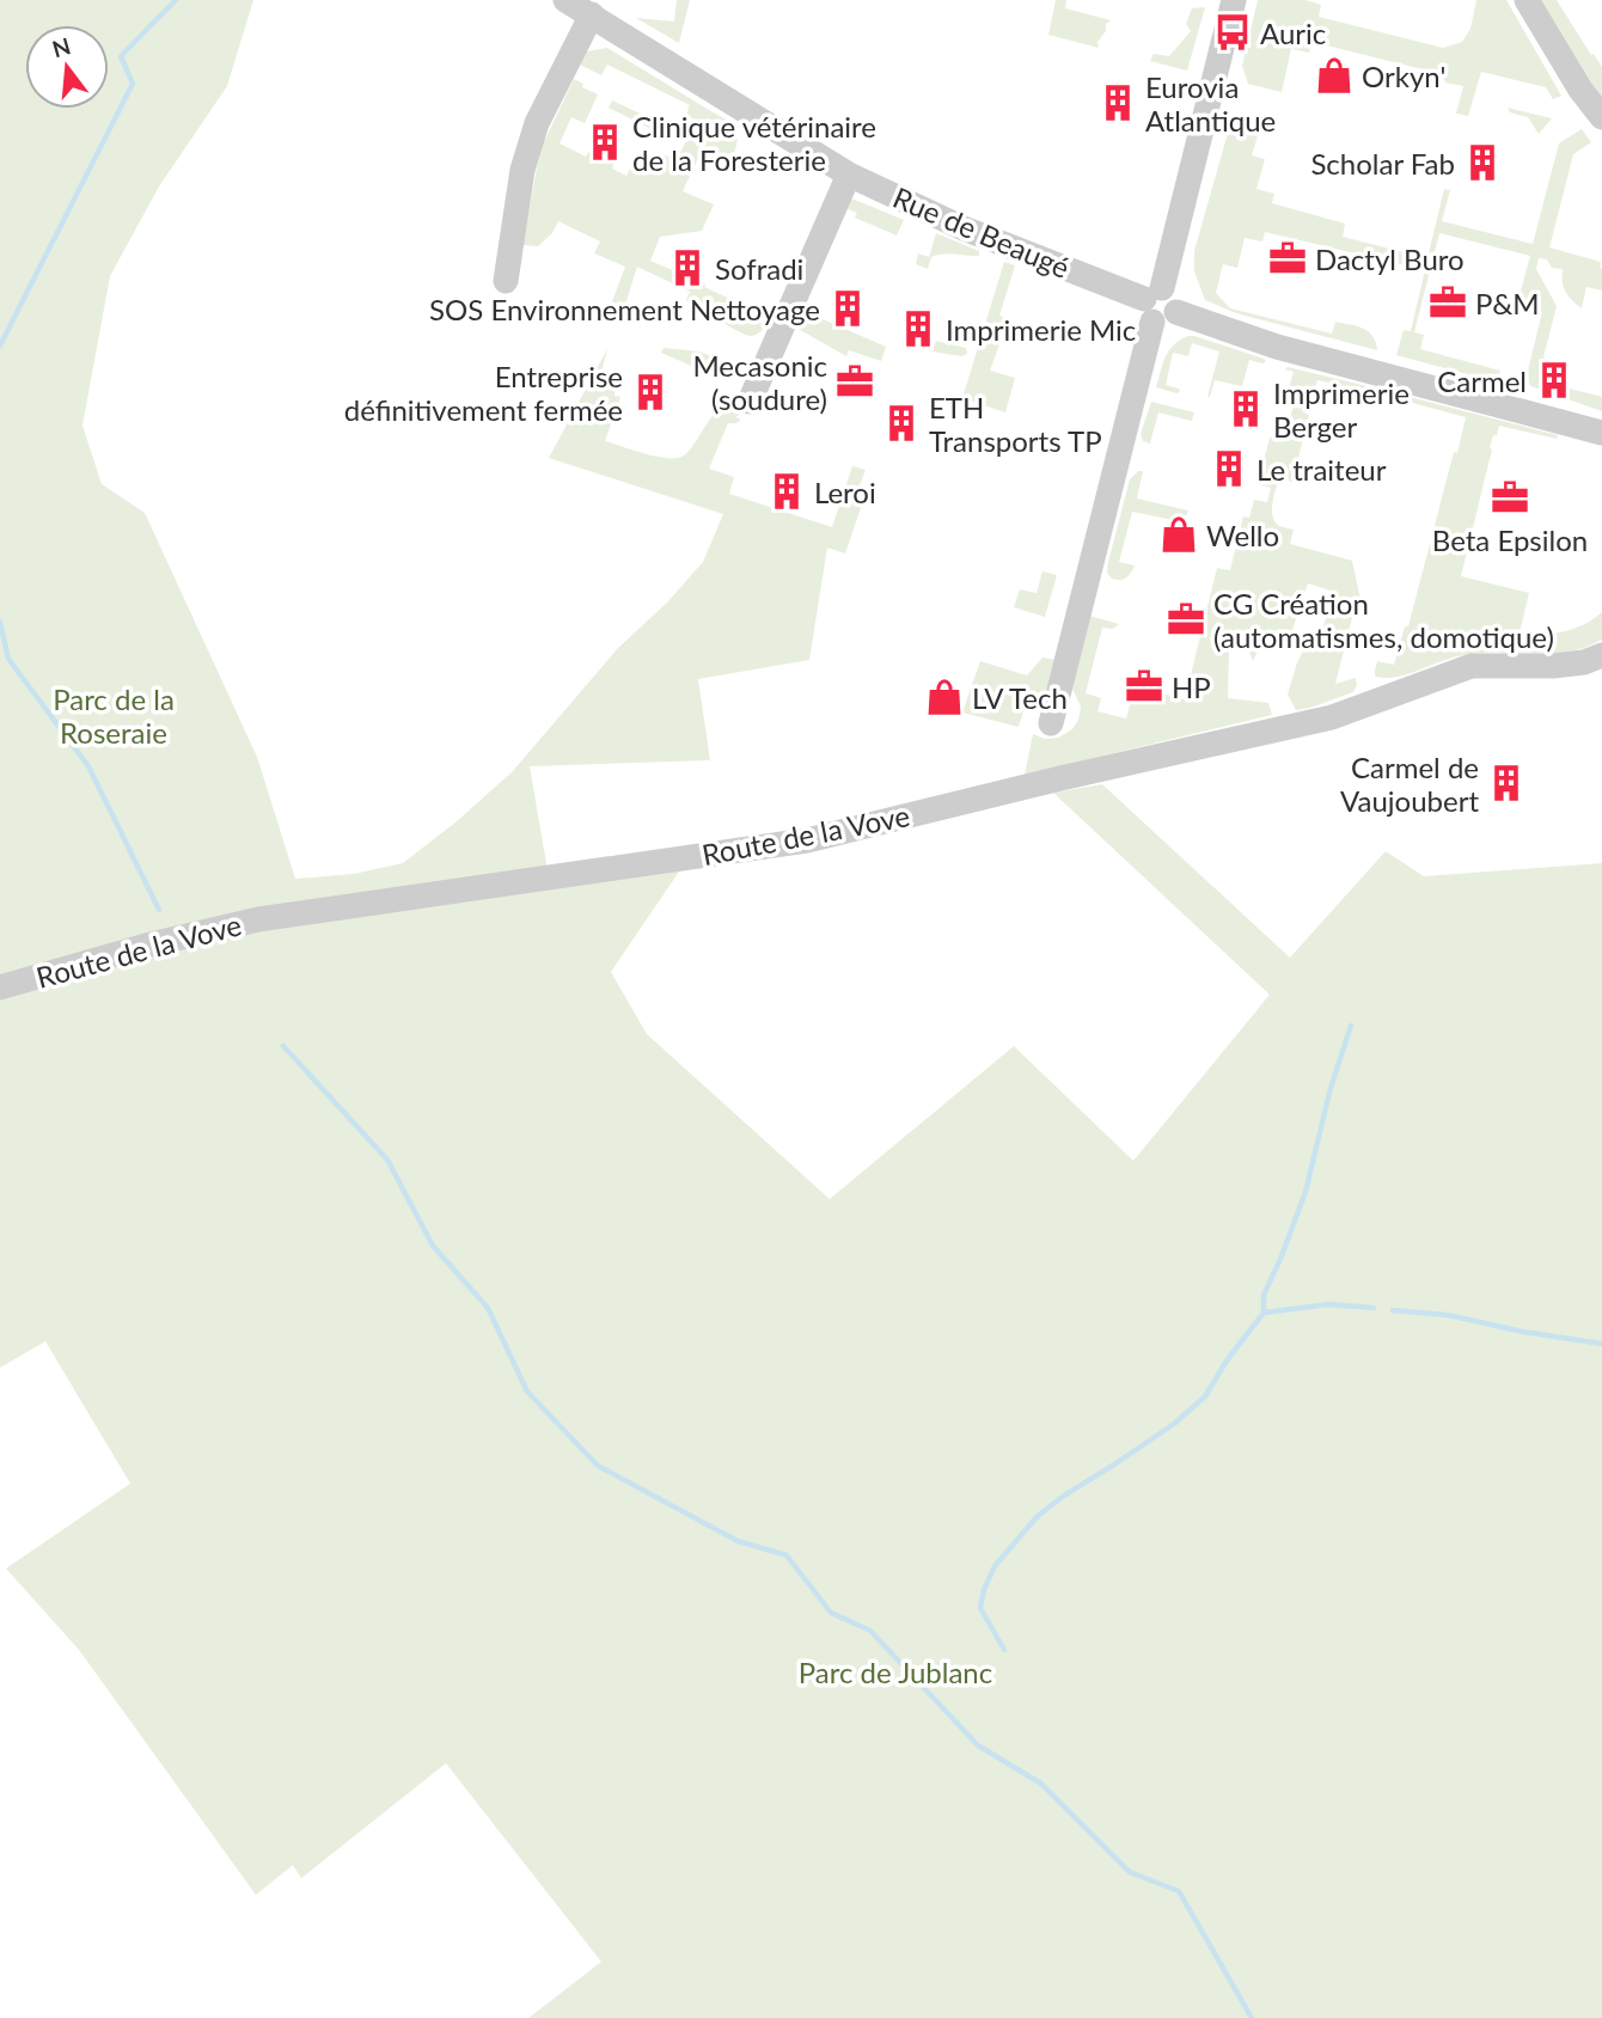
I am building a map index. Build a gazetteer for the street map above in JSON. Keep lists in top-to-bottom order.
{
  "streets": {
    "street": ["Rue de Beaugé", "Route de la Vove"]
  },
  "parks": ["Parc de la Roseraie", "Parc de Jublanc"],
  "places": {
    "bus stop": ["Auric"],
    "shop": ["Orkyn'", "Wello", "LV Tech"],
    "building": [
      "Eurovia Atlantique",
      "Clinique vétérinaire de la Foresterie",
      "Scholar Fab",
      "Sofradi",
      "SOS Environnement Nettoyage",
      "Imprimerie Mic",
      "Carmel",
      "Entreprise définitivement fermée",
      "Imprimerie Berger",
      "ETH Transports TP",
      "Le traiteur",
      "Leroi",
      "Carmel de Vaujoubert"
    ],
    "office": [
      "Dactyl Buro",
      "P&M",
      "Mecasonic (soudure)",
      "Beta Epsilon",
      "CG Création (automatismes, domotique)",
      "HP"
    ]
  },
  "north": "top"
}
